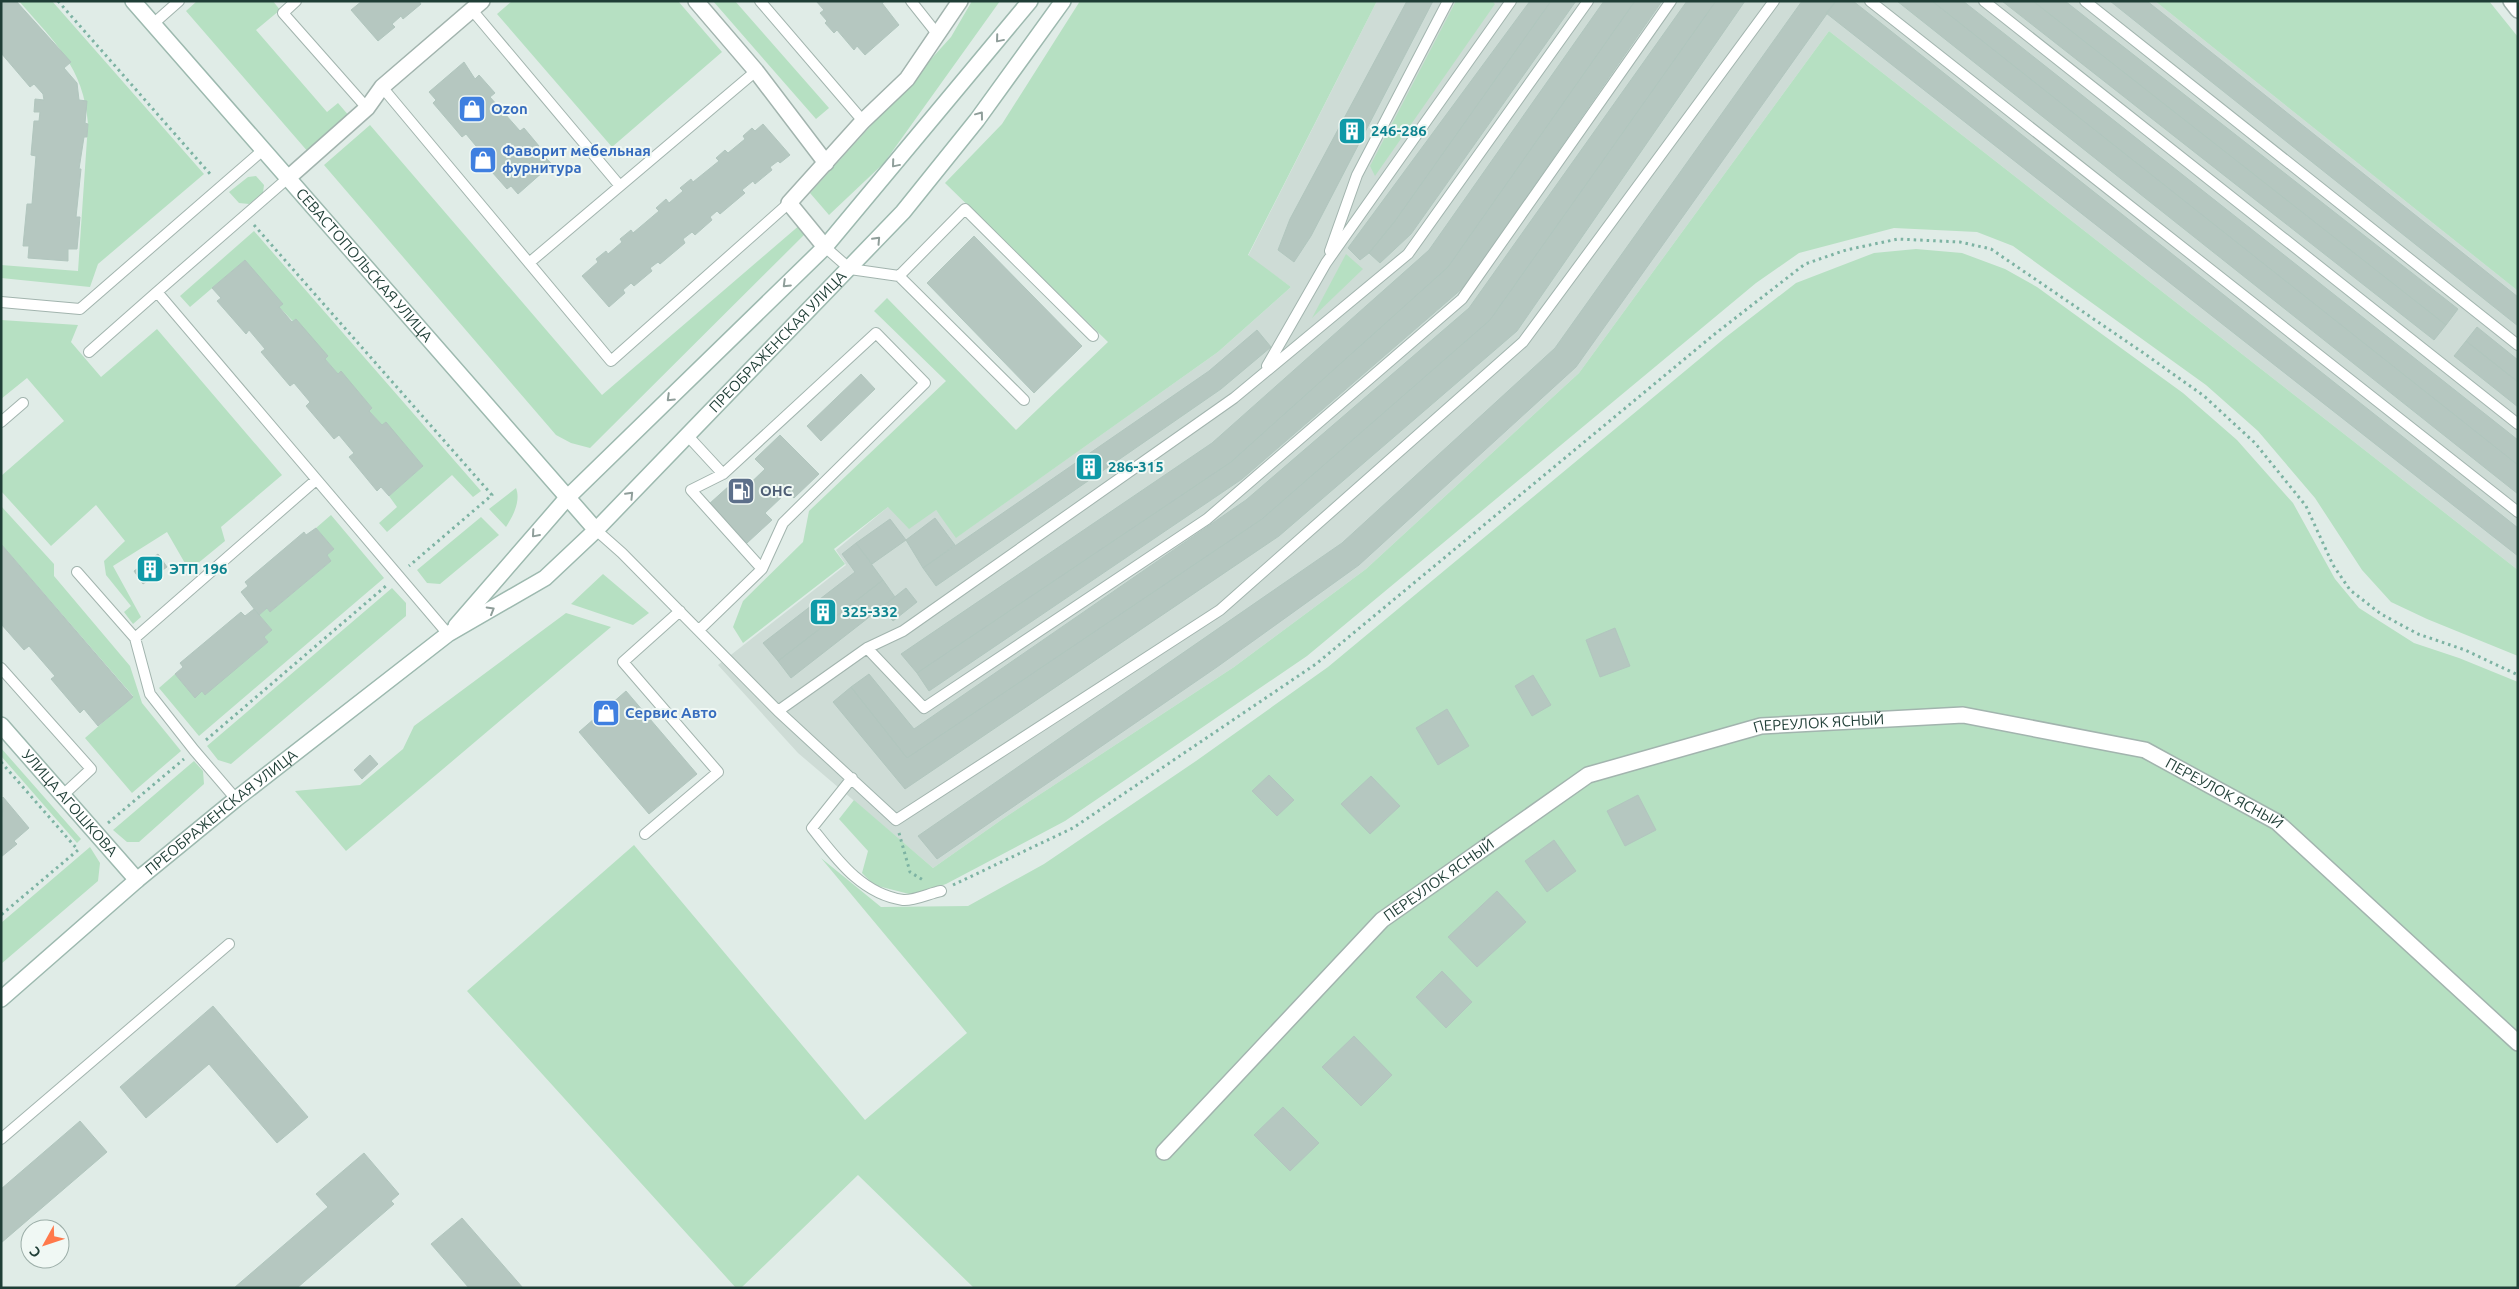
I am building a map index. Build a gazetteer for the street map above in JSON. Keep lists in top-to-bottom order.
{
  "streets": {
    "main road": [
      "СЕВАСТОПОЛЬСКАЯ УЛИЦА",
      "ПРЕОБРАЖЕНСКАЯ УЛИЦА",
      "ПЕРЕУЛОК ЯСНЫЙ",
      "УЛИЦА АГОШКОВА"
    ]
  },
  "crossings": [
    ["СЕВАСТОПОЛЬСКАЯ УЛИЦА", "ПРЕОБРАЖЕНСКАЯ УЛИЦА"],
    ["ПРЕОБРАЖЕНСКАЯ УЛИЦА", "УЛИЦА АГОШКОВА"]
  ],
  "places": {
    "shop": ["Ozon", "Фаворит мебельная фурнитура", "Сервис Авто"],
    "building": [
      "246-286",
      "286-315",
      "ЭТП 196",
      "325-332"
    ],
    "fuel station": ["ОНС"]
  },
  "north": "bottom left"
}
